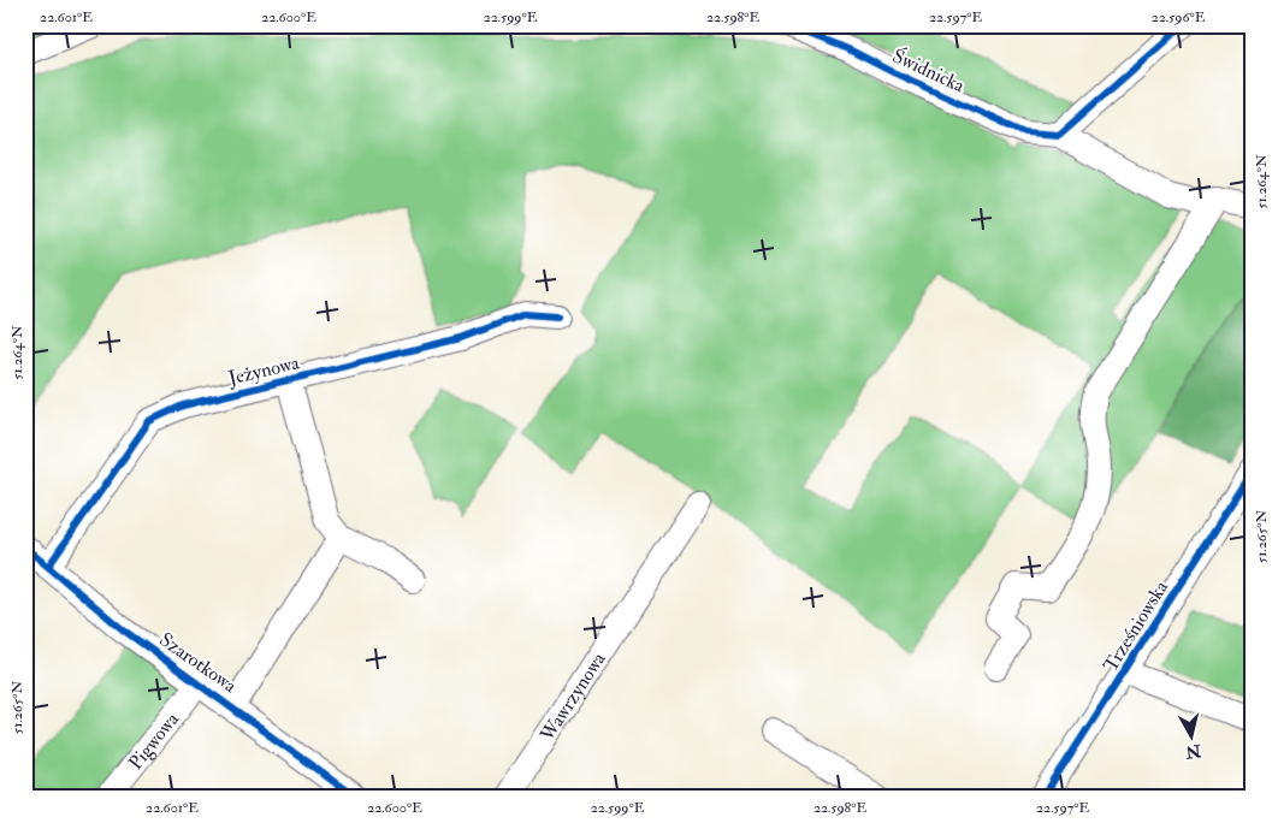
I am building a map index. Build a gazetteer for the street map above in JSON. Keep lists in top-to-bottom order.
{
  "streets": {
    "street": [
      "Świdnicka",
      "Jeżynowa",
      "Trześniowska",
      "Szarotkowa",
      "Wawrzynowa",
      "Pigwowa"
    ]
  },
  "crossings": [
    ["Jeżynowa", "Szarotkowa"],
    ["Szarotkowa", "Pigwowa"]
  ],
  "north": "bottom",
  "coordinates": [
    "22.601°E",
    "22.600°E",
    "22.599°E",
    "22.598°E",
    "22.597°E",
    "22.596°E",
    "51.264°N",
    "51.265°N"
  ]
}
